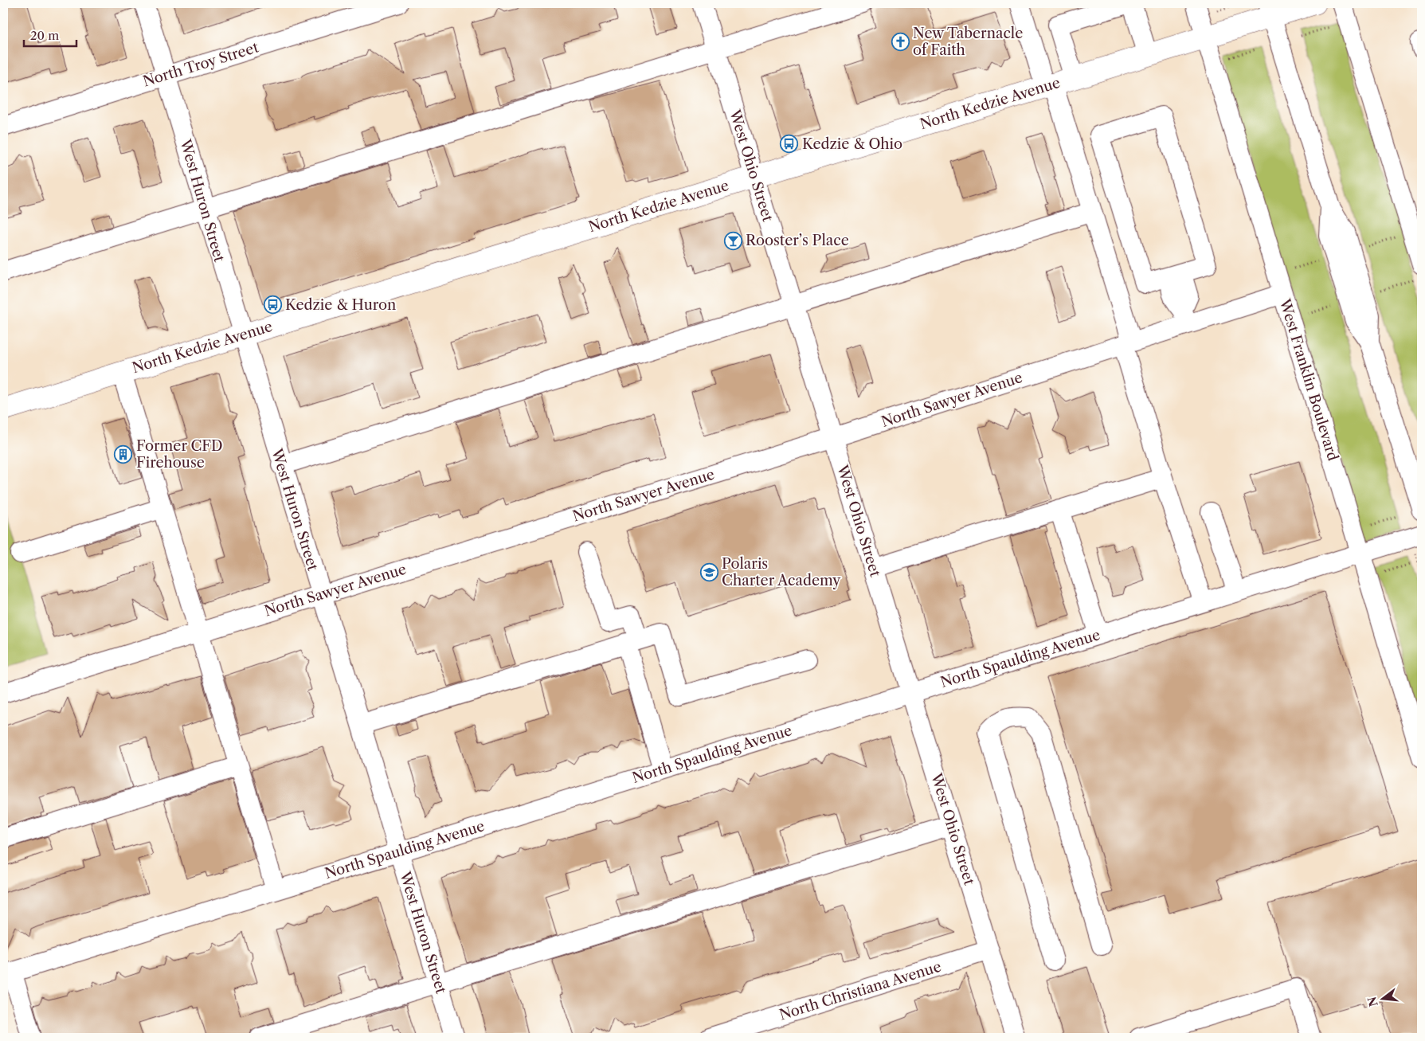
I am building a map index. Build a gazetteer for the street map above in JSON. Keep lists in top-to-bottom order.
{
  "streets": {
    "main road": ["North Kedzie Avenue"],
    "street": [
      "North Troy Street",
      "West Ohio Street",
      "West Huron Street",
      "West Franklin Boulevard",
      "North Sawyer Avenue",
      "North Spaulding Avenue",
      "North Christiana Avenue"
    ]
  },
  "crossings": [
    ["North Troy Street", "West Huron Street"],
    ["North Kedzie Avenue", "West Ohio Street"],
    ["North Kedzie Avenue", "West Huron Street"],
    ["North Kedzie Avenue", "West Franklin Boulevard"],
    ["West Ohio Street", "North Sawyer Avenue"],
    ["West Ohio Street", "North Spaulding Avenue"],
    ["West Ohio Street", "North Christiana Avenue"],
    ["West Huron Street", "North Sawyer Avenue"],
    ["West Huron Street", "North Spaulding Avenue"],
    ["West Franklin Boulevard", "North Sawyer Avenue"],
    ["West Franklin Boulevard", "North Spaulding Avenue"]
  ],
  "places": {
    "church": ["New Tabernacle of Faith"],
    "bus stop": ["Kedzie & Ohio", "Kedzie & Huron"],
    "bar": ["Rooster’s Place"],
    "building": ["Former CFD Firehouse"],
    "school or university": ["Polaris Charter Academy"]
  },
  "scale_bar": "20 m",
  "north": "left"
}
